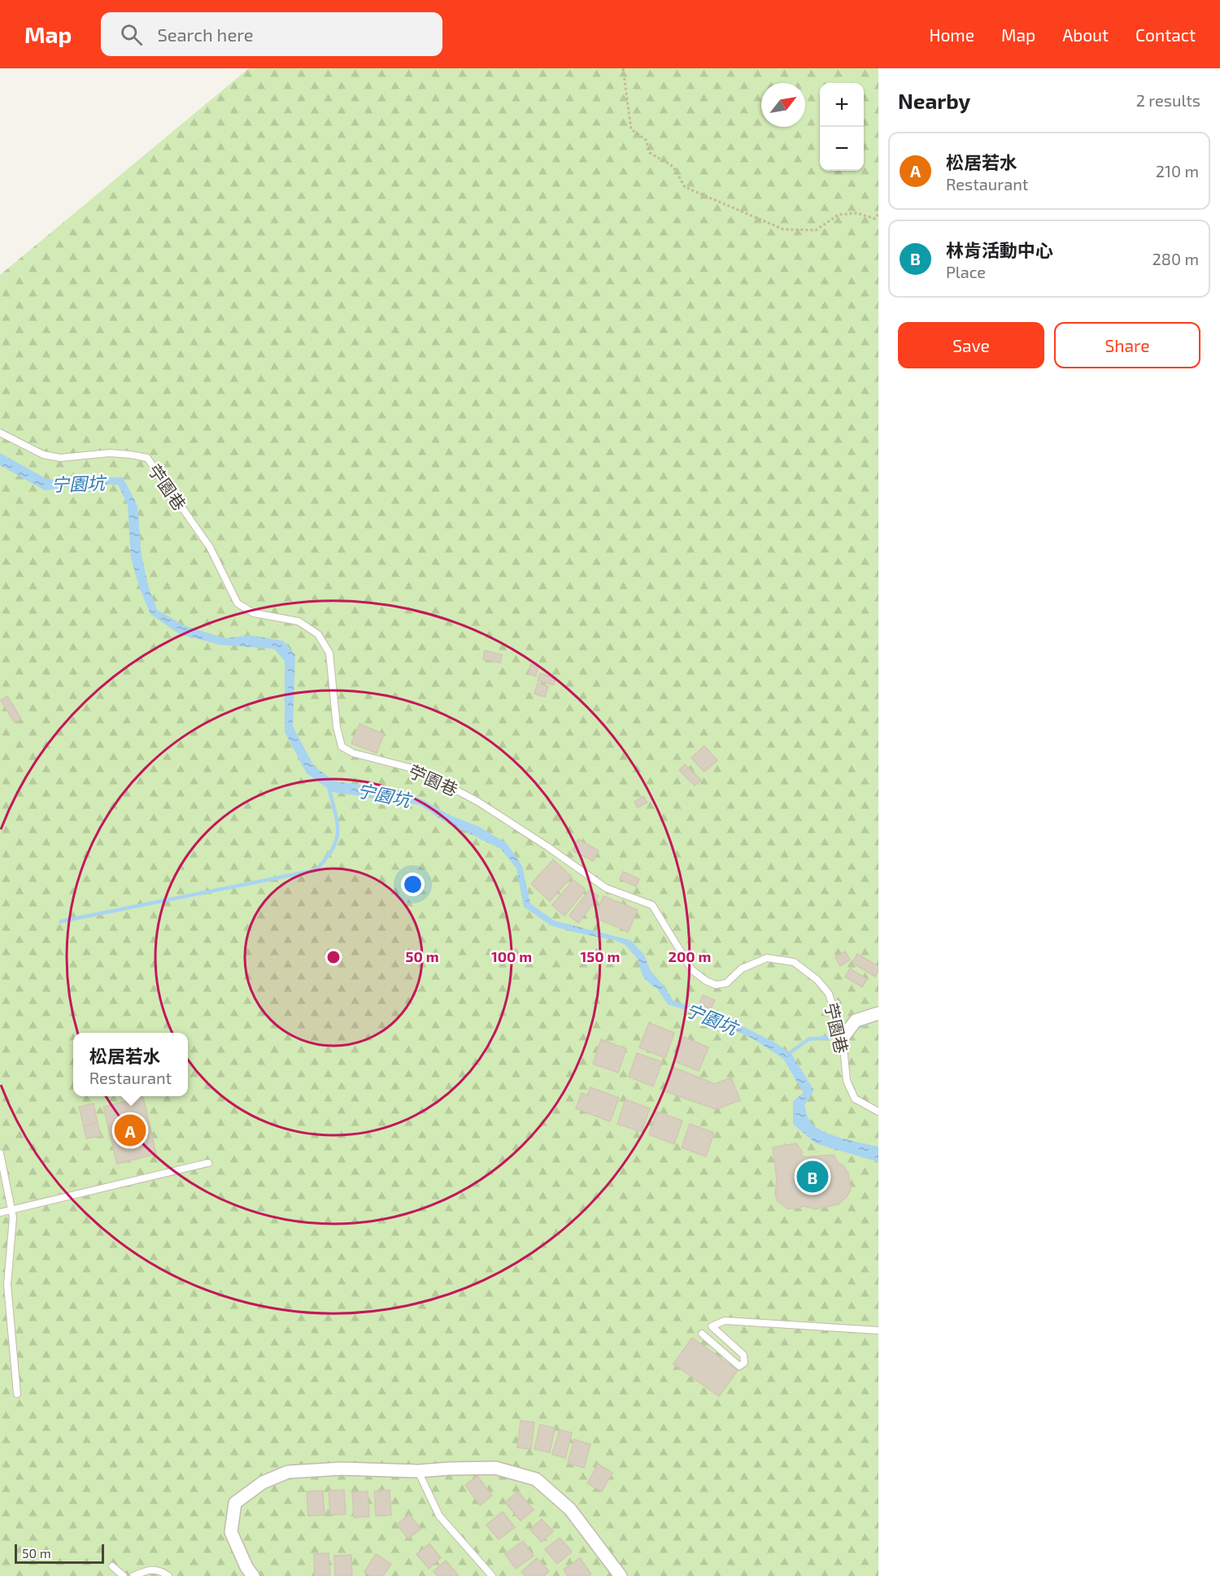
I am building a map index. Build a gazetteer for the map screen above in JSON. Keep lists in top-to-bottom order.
{
  "streets": {
    "lane": ["苧園巷"]
  },
  "water": ["宁園坑"],
  "scale_bar": "50 m",
  "north": "top right",
  "page": {
    "header": "Map",
    "search": "Search here",
    "nav": [
      "Home",
      "Map",
      "About",
      "Contact"
    ],
    "heading": ["Nearby", "2 results"],
    "map_buttons": ["+", "−"],
    "list": [
      {
        "mark": "A",
        "name": "松居若水",
        "note": "Restaurant",
        "value": "210 m"
      },
      {
        "mark": "B",
        "name": "林肯活動中心",
        "note": "Place",
        "value": "280 m"
      }
    ],
    "buttons": ["Save", "Share"],
    "popup": ["松居若水", "Restaurant"],
    "pins": ["A", "B"],
    "scale": "50 m"
  },
  "rings": [
    "50 m",
    "100 m",
    "150 m",
    "200 m"
  ]
}
